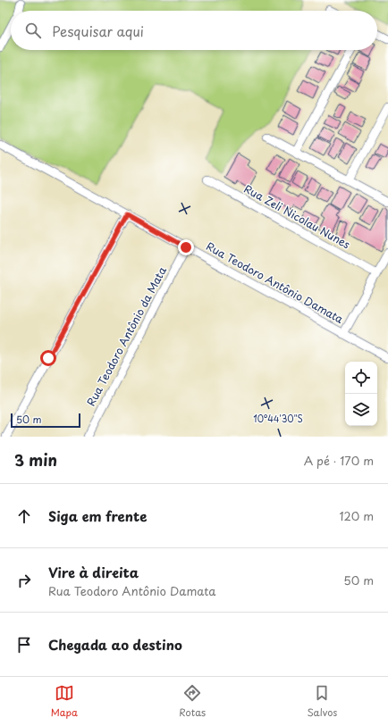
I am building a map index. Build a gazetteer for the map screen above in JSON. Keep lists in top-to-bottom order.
{
  "streets": {
    "street": ["Rua Zeli Nicolau Nunes", "Rua Teodoro Antônio Damata", "Rua Teodoro Antônio da Mata"]
  },
  "crossings": [
    ["Rua Teodoro Antônio Damata", "Rua Teodoro Antônio da Mata"]
  ],
  "scale_bar": "50 m",
  "page": {
    "search": "Pesquisar aqui",
    "scale": "50 m",
    "heading": ["3 min", "A pé · 170 m"],
    "list": [
      ["Siga em frente", "120 m"],
      ["Vire à direita", "Rua Teodoro Antônio Damata", "50 m"],
      "Chegada ao destino"
    ],
    "nav": ["Mapa", "Rotas", "Salvos"]
  },
  "coordinates": ["10°44'30\"S"]
}
